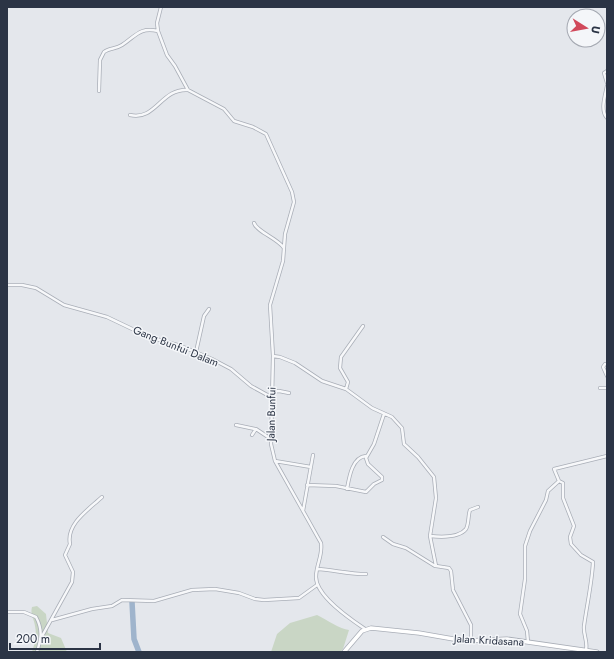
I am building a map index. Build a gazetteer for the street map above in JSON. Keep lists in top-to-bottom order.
{
  "streets": {
    "street": ["Gang Bunfui Dalam", "Jalan Bunfui", "Jalan Kridasana"]
  },
  "crossings": [
    ["Gang Bunfui Dalam", "Jalan Bunfui"]
  ],
  "scale_bar": "200 m",
  "north": "right"
}
